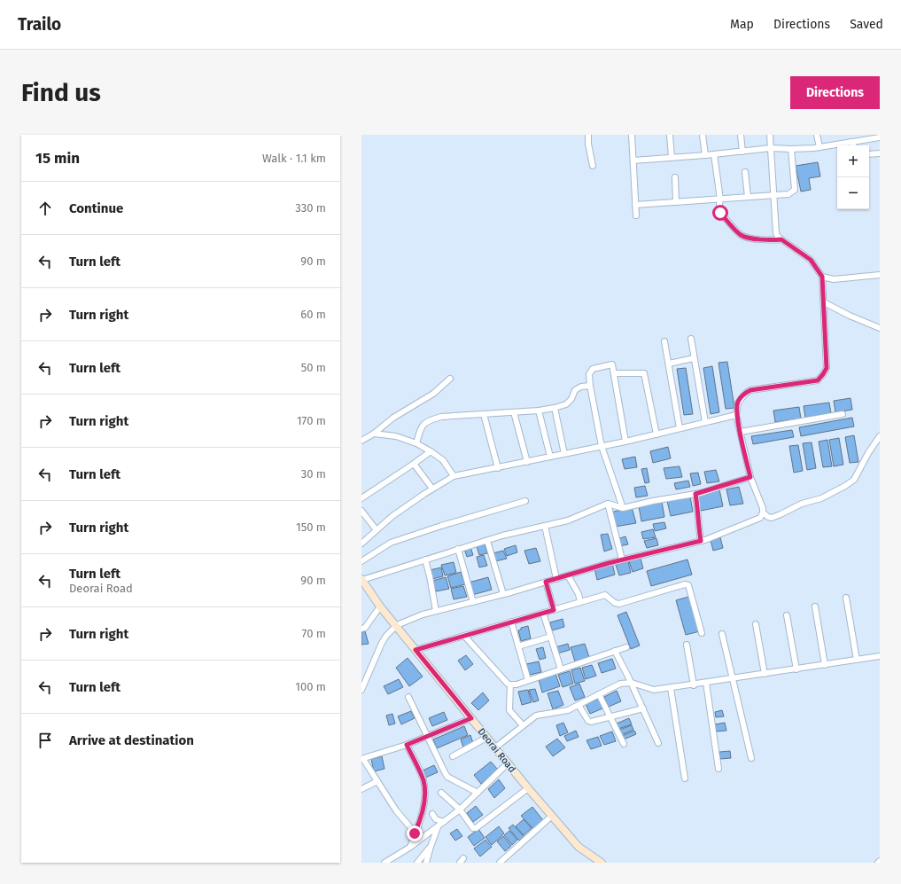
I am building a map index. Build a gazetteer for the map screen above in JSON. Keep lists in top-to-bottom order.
{
  "streets": {
    "street": ["Deorai Road"]
  },
  "page": {
    "header": "Trailo",
    "nav": ["Map", "Directions", "Saved"],
    "buttons": "Directions",
    "title": "Find us",
    "heading": ["15 min", "Walk · 1.1 km"],
    "map_buttons": ["+", "−"],
    "list": [
      ["Continue", "330 m"],
      ["Turn left", "90 m"],
      ["Turn right", "60 m"],
      ["Turn left", "50 m"],
      ["Turn right", "170 m"],
      ["Turn left", "30 m"],
      ["Turn right", "150 m"],
      ["Turn left", "Deorai Road", "90 m"],
      ["Turn right", "70 m"],
      ["Turn left", "100 m"],
      "Arrive at destination"
    ]
  }
}
